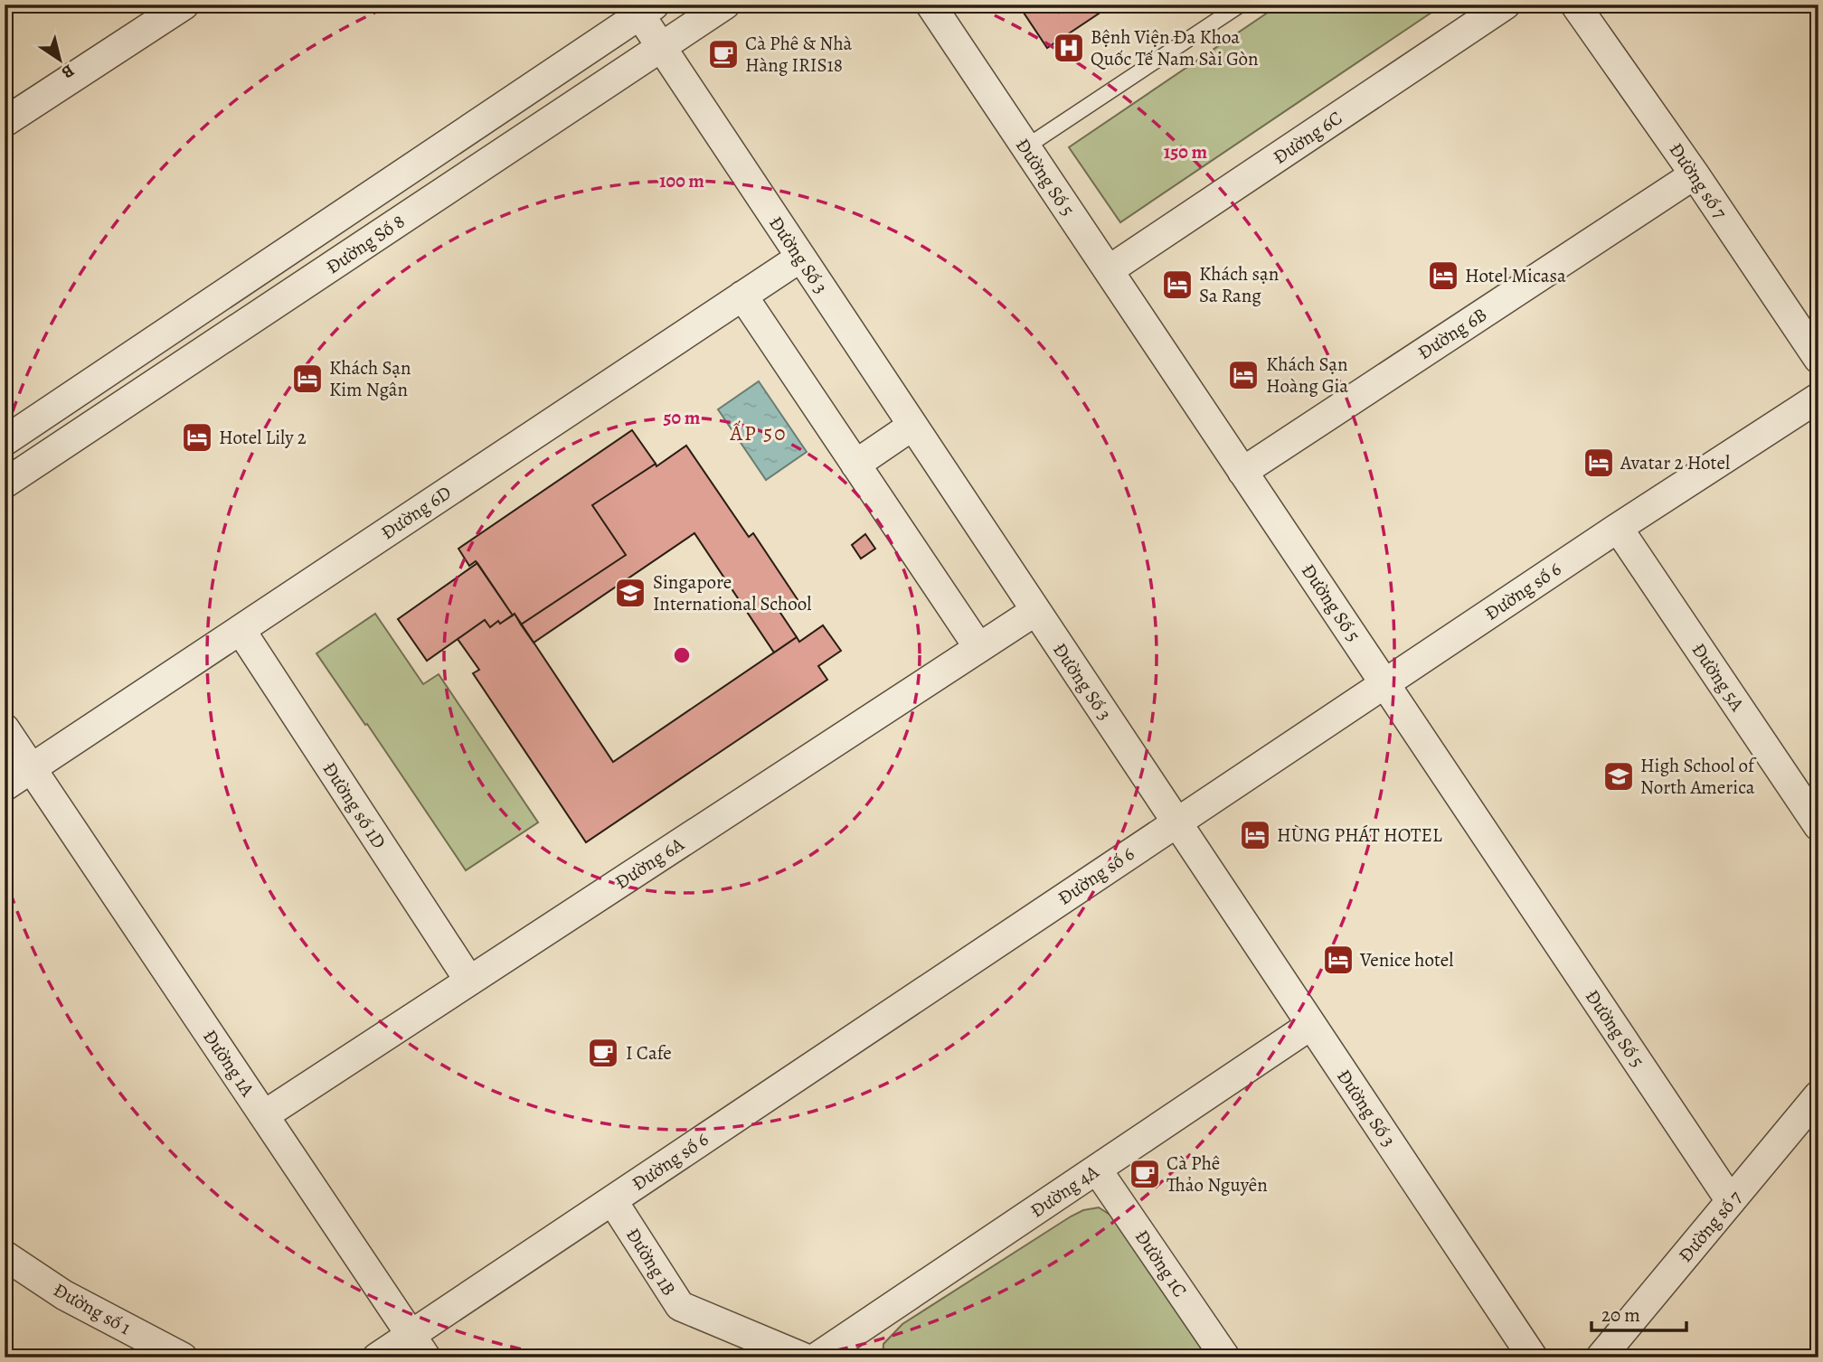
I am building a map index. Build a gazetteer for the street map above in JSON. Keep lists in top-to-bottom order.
{
  "streets": {
    "street": [
      "Đường 6C",
      "Đường Số 5",
      "Đường số 7",
      "Đường Số 8",
      "Đường Số 3",
      "Đường 6B",
      "Đường 6D",
      "Đường số 6",
      "Đường 5A",
      "Đường số 1D",
      "Đường 6A",
      "Đường 1A",
      "Đường 4A",
      "Đường 1B",
      "Đường 1C",
      "Đường số 1"
    ]
  },
  "crossings": [
    ["Đường 6C", "Đường Số 5"],
    ["Đường Số 5", "Đường số 7"],
    ["Đường Số 5", "Đường 6B"],
    ["Đường Số 5", "Đường số 6"],
    ["Đường số 7", "Đường 6B"],
    ["Đường Số 8", "Đường Số 3"],
    ["Đường Số 3", "Đường 6D"],
    ["Đường Số 3", "Đường số 6"],
    ["Đường Số 3", "Đường 6A"],
    ["Đường Số 3", "Đường 4A"],
    ["Đường 6D", "Đường số 1D"],
    ["Đường 6D", "Đường 1A"],
    ["Đường số 6", "Đường 5A"],
    ["Đường số 6", "Đường 1A"],
    ["Đường số 6", "Đường 1B"],
    ["Đường số 1D", "Đường 6A"],
    ["Đường 6A", "Đường 1A"],
    ["Đường 4A", "Đường 1C"]
  ],
  "districts": ["ẤP 50"],
  "places": {
    "hospital": ["Bệnh Viện Đa Khoa Quốc Tế Nam Sài Gòn"],
    "cafe": ["Cà Phê & Nhà Hàng IRIS18", "I Cafe", "Cà Phê Thảo Nguyên"],
    "hotel": [
      "Hotel Micasa",
      "Khách sạn Sa Rang",
      "Khách Sạn Hoàng Gia",
      "Khách Sạn Kim Ngân",
      "Hotel Lily 2",
      "Avatar 2 Hotel",
      "HÙNG PHÁT HOTEL",
      "Venice hotel"
    ],
    "school or university": ["Singapore International School", "High School of North America"]
  },
  "scale_bar": "20 m",
  "north": "bottom right",
  "rings": ["150 m", "100 m", "50 m"]
}
